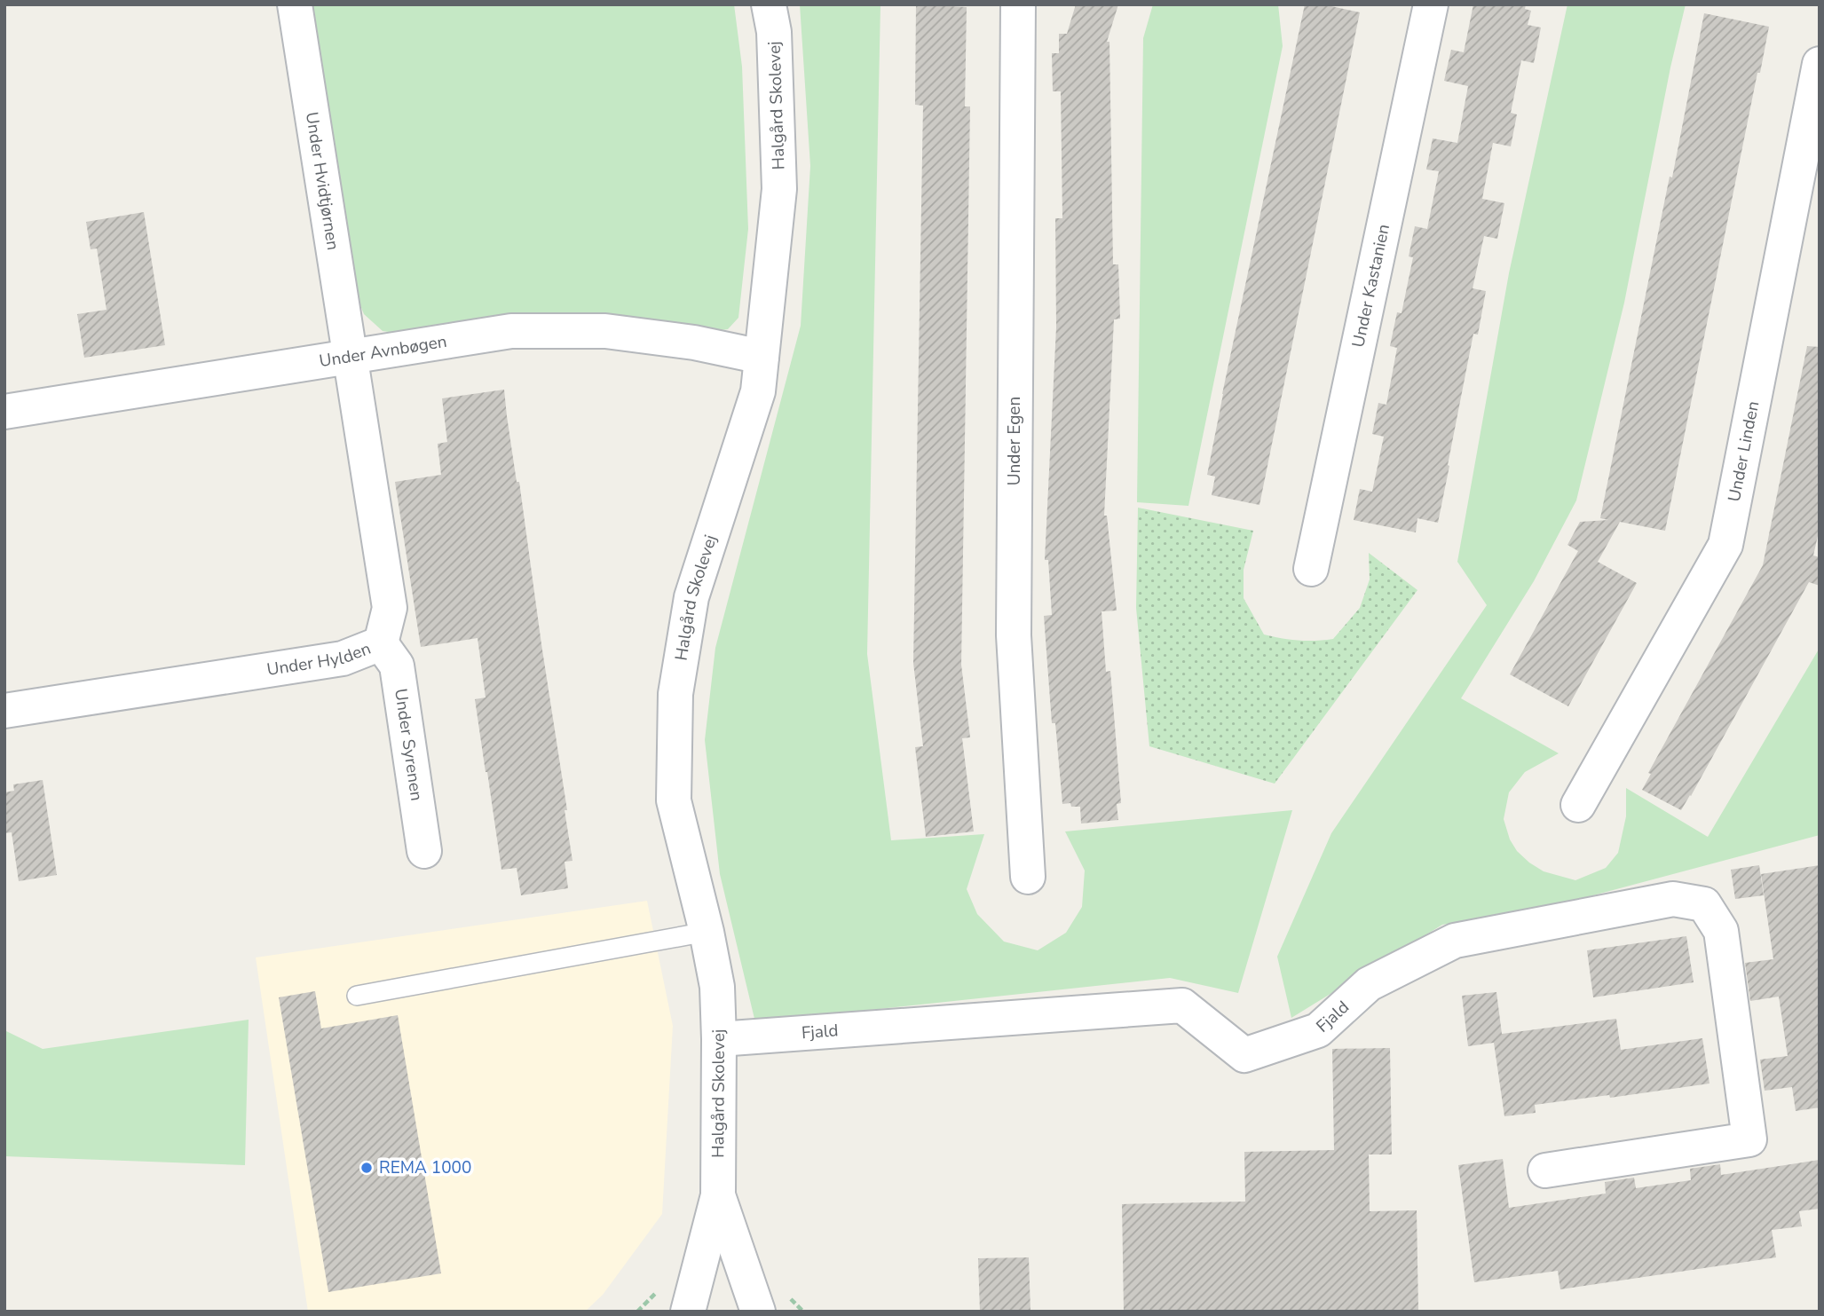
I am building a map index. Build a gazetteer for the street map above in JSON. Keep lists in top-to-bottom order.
{
  "streets": {
    "street": [
      "Halgård Skolevej",
      "Under Hvidtjørnen",
      "Under Kastanien",
      "Under Avnbøgen",
      "Under Egen",
      "Under Linden",
      "Under Hylden",
      "Under Syrenen",
      "Fjald"
    ]
  },
  "crossings": [
    ["Halgård Skolevej", "Under Avnbøgen"],
    ["Halgård Skolevej", "Fjald"],
    ["Under Hvidtjørnen", "Under Avnbøgen"],
    ["Under Hvidtjørnen", "Under Hylden"],
    ["Under Avnbøgen", "Under Hylden"],
    ["Under Hylden", "Under Syrenen"]
  ],
  "places": ["REMA 1000"]
}
